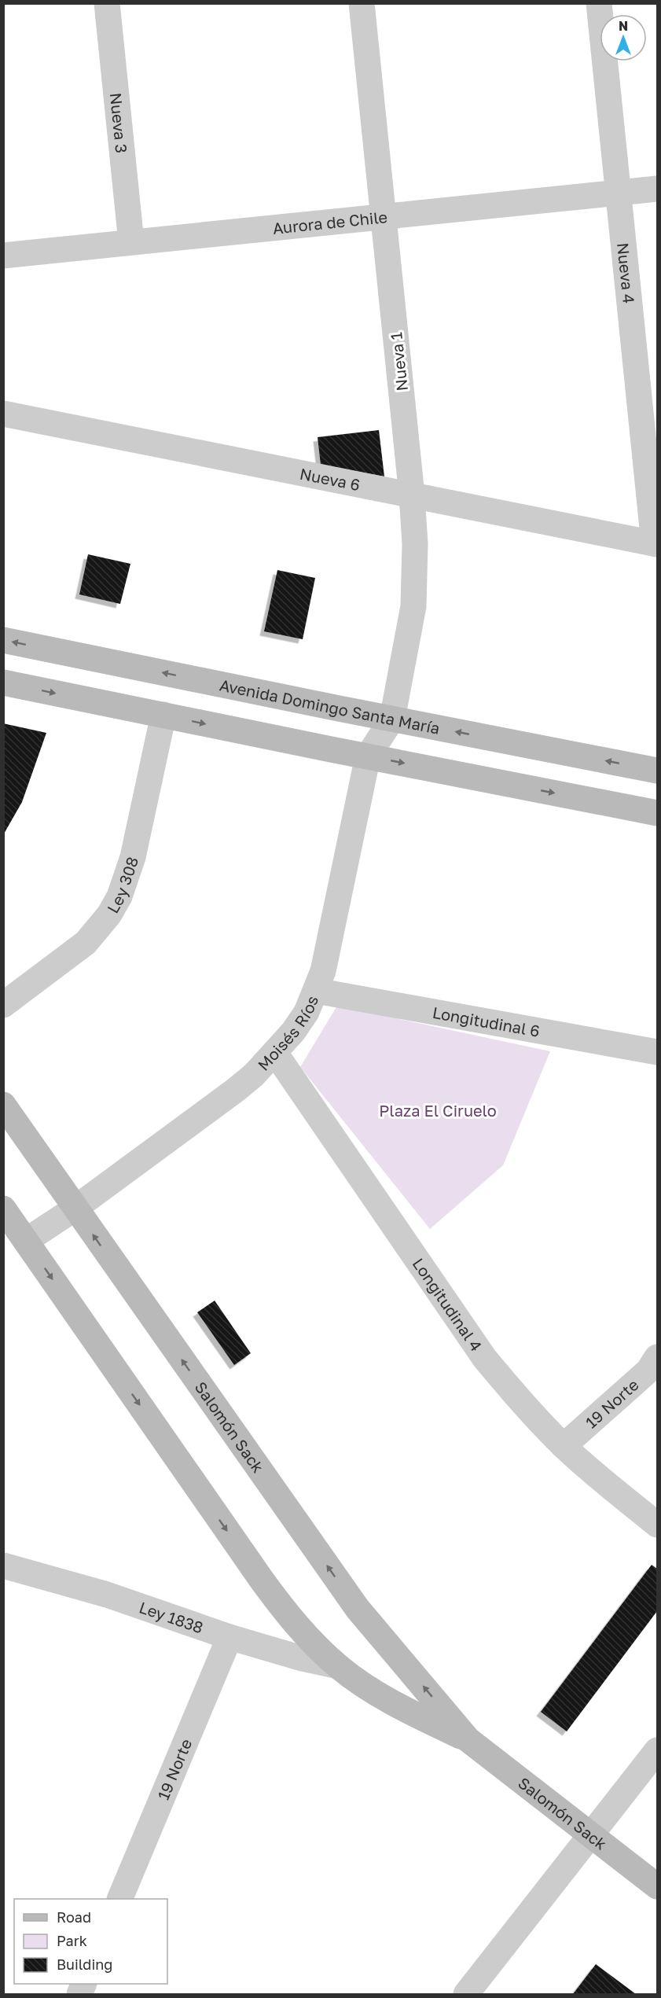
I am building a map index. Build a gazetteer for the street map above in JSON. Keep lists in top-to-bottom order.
{
  "streets": {
    "main road": ["Avenida Domingo Santa María", "Salomón Sack"],
    "street": [
      "Nueva 3",
      "Aurora de Chile",
      "Nueva 4",
      "Nueva 1",
      "Nueva 6",
      "Ley 308",
      "Longitudinal 6",
      "Moisés Ríos",
      "Longitudinal 4",
      "19 Norte",
      "Ley 1838"
    ]
  },
  "crossings": [
    ["Nueva 3", "Aurora de Chile"],
    ["Aurora de Chile", "Nueva 4"],
    ["Aurora de Chile", "Nueva 1"],
    ["Nueva 4", "Nueva 6"],
    ["Nueva 1", "Nueva 6"],
    ["Nueva 1", "Avenida Domingo Santa María"],
    ["Nueva 1", "Moisés Ríos"],
    ["Avenida Domingo Santa María", "Moisés Ríos"],
    ["Longitudinal 6", "Moisés Ríos"],
    ["Moisés Ríos", "Longitudinal 4"],
    ["Moisés Ríos", "Salomón Sack"],
    ["Longitudinal 4", "19 Norte"],
    ["19 Norte", "Ley 1838"],
    ["Salomón Sack", "Ley 1838"]
  ],
  "parks": ["Plaza El Ciruelo"],
  "legend": ["Road", "Park", "Building"],
  "north": "top"
}
